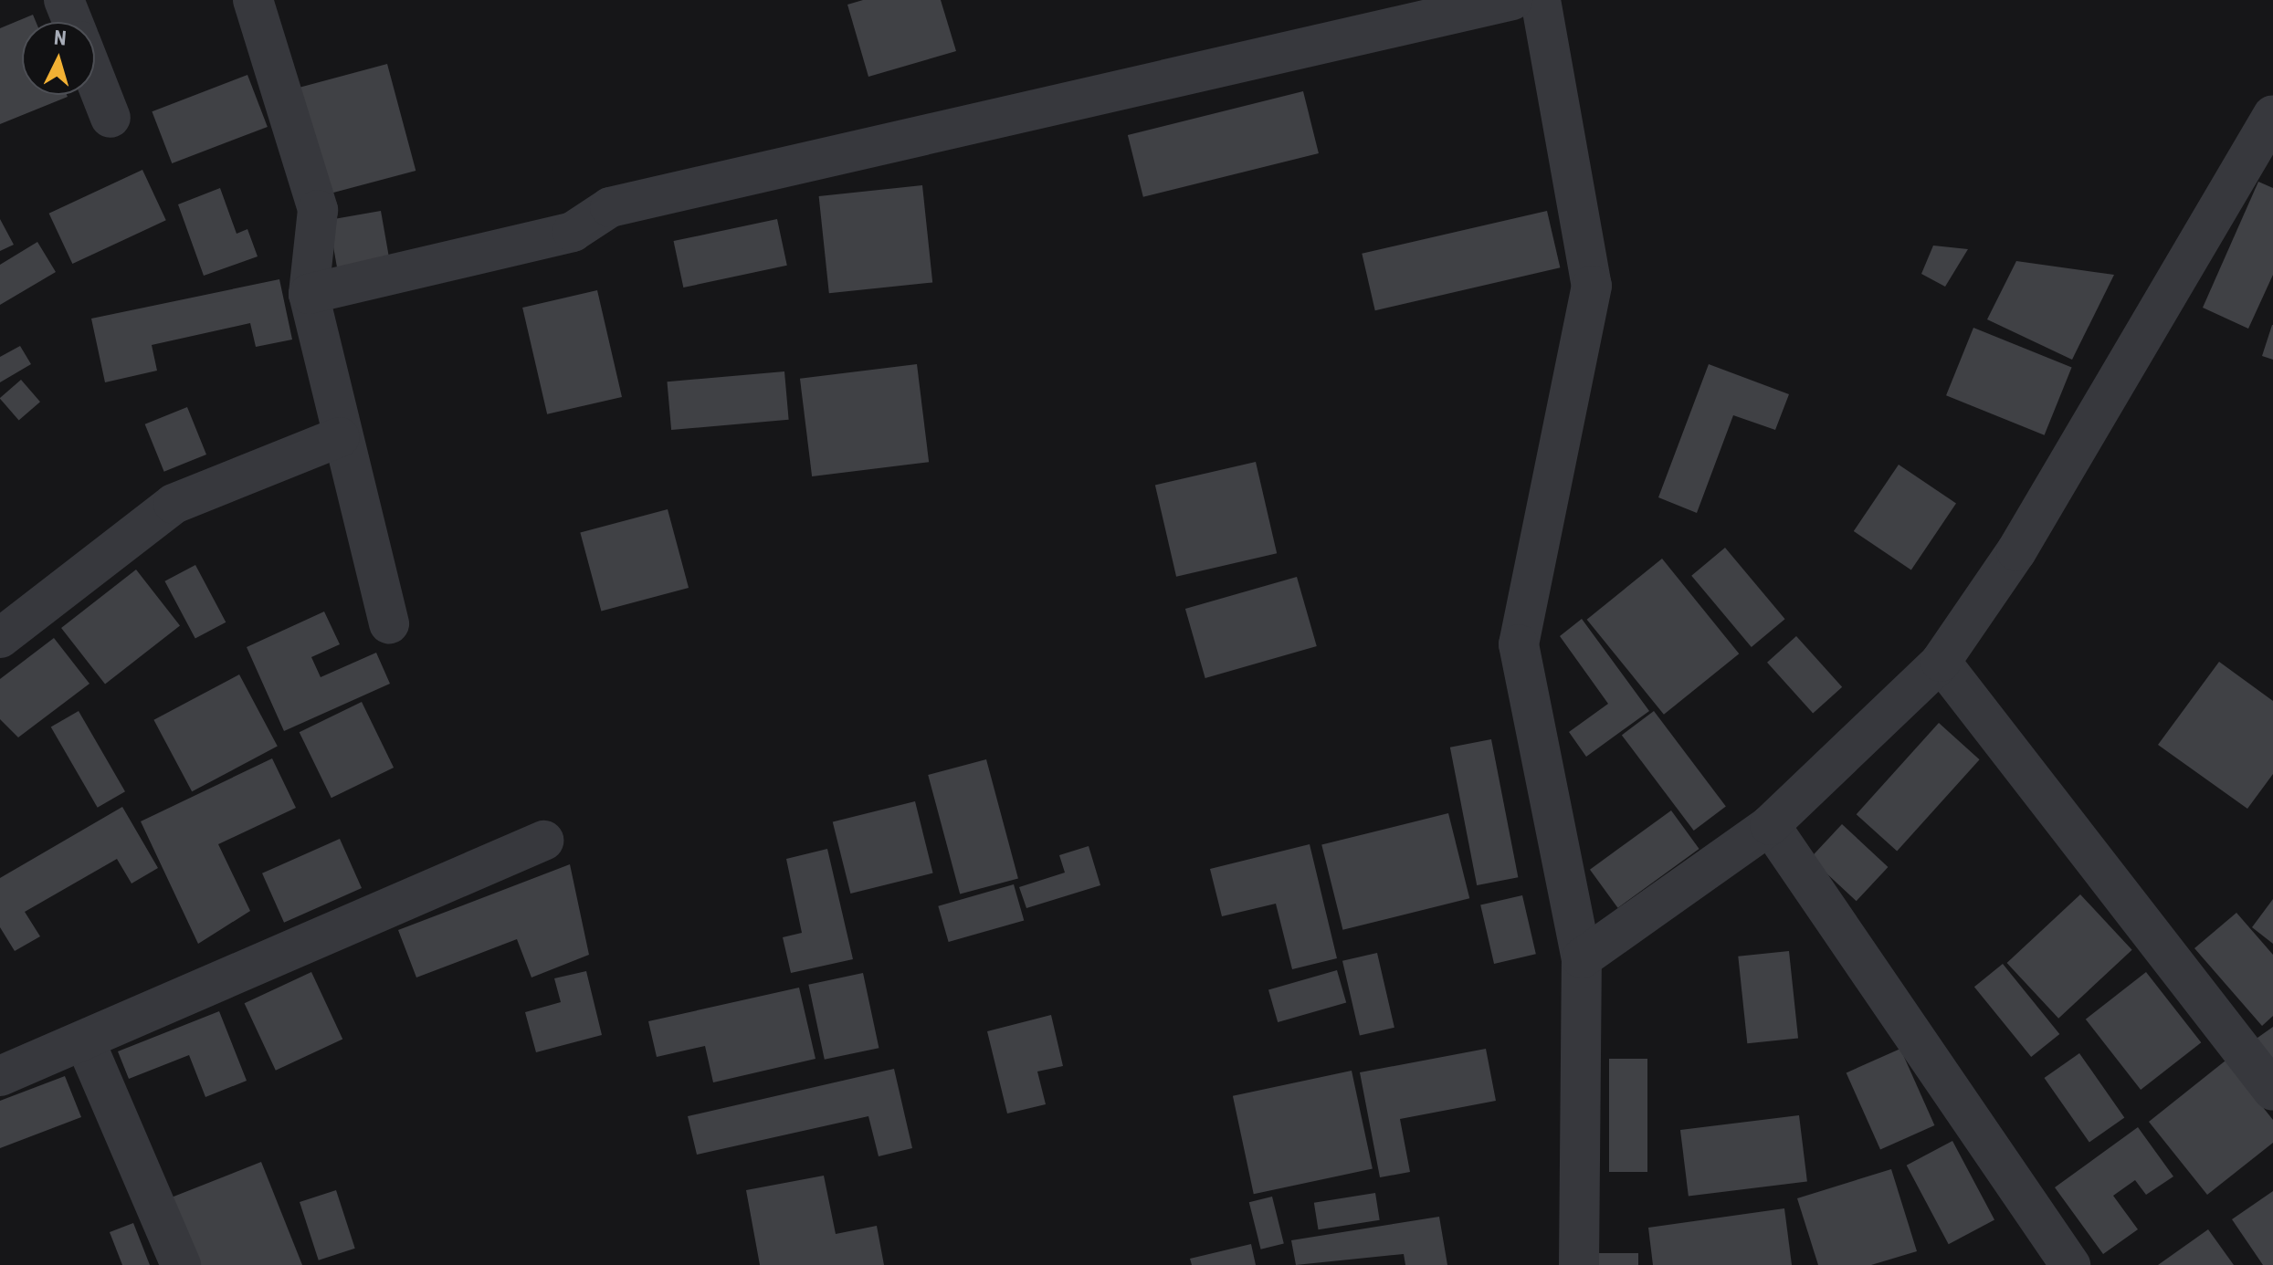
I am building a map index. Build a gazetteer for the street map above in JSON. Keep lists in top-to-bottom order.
{
  "north": "top"
}
